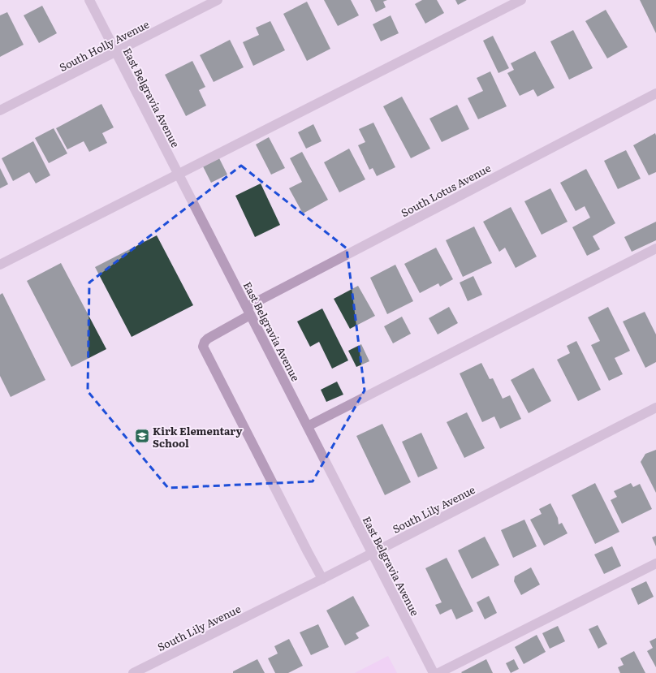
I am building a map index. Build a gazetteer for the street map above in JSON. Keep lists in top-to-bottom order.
{
  "streets": {
    "street": [
      "South Holly Avenue",
      "East Belgravia Avenue",
      "South Lotus Avenue",
      "South Lily Avenue"
    ]
  },
  "crossings": [
    ["South Holly Avenue", "East Belgravia Avenue"],
    ["East Belgravia Avenue", "South Lotus Avenue"],
    ["East Belgravia Avenue", "South Lily Avenue"],
    ["South Lotus Avenue", "South Lily Avenue"]
  ],
  "places": {
    "school or university": ["Kirk Elementary School"]
  }
}
